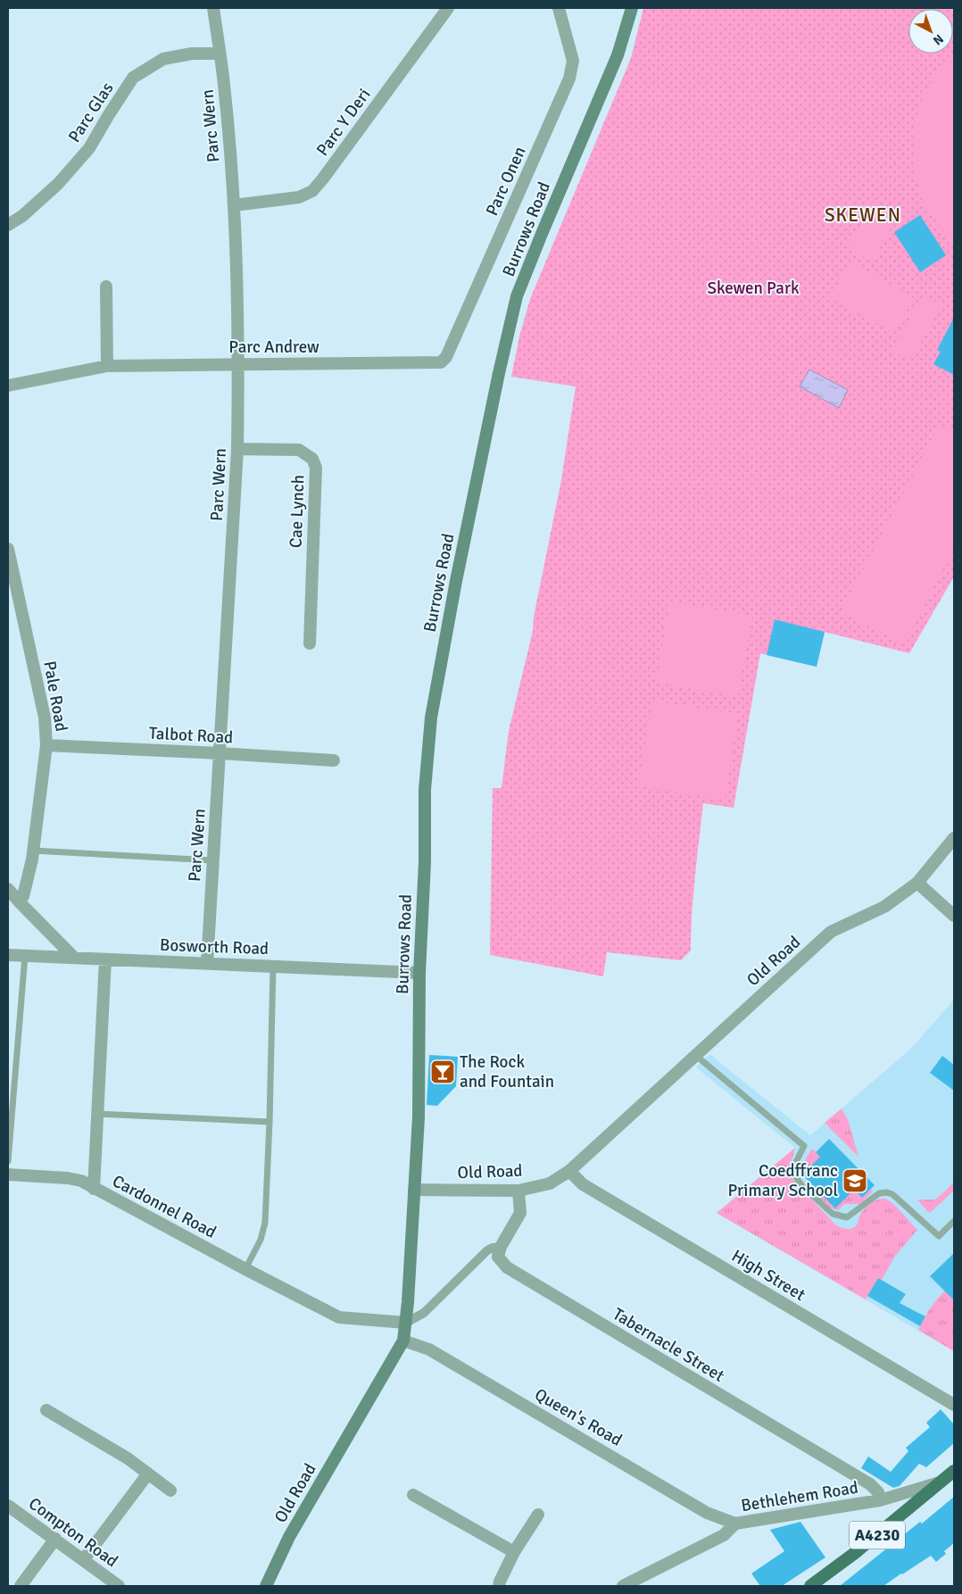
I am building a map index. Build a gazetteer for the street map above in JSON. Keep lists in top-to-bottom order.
{
  "streets": {
    "main road": ["Burrows Road", "Old Road", "A4230"],
    "street": [
      "Parc Glas",
      "Parc Y Deri",
      "Parc Wern",
      "Parc Onen",
      "Parc Andrew",
      "Cae Lynch",
      "Pale Road",
      "Talbot Road",
      "Bosworth Road",
      "Cardonnel Road",
      "High Street",
      "Tabernacle Street",
      "Queen's Road",
      "Bethlehem Road",
      "Compton Road"
    ]
  },
  "crossings": [
    ["Parc Glas", "Parc Wern"],
    ["Parc Y Deri", "Parc Wern"],
    ["Parc Wern", "Parc Andrew"],
    ["Parc Wern", "Cae Lynch"],
    ["Parc Wern", "Talbot Road"],
    ["Parc Wern", "Bosworth Road"],
    ["Parc Onen", "Parc Andrew"],
    ["Burrows Road", "Bosworth Road"],
    ["Burrows Road", "Old Road"],
    ["Pale Road", "Talbot Road"],
    ["Bosworth Road", "Cardonnel Road"],
    ["Old Road", "Cardonnel Road"],
    ["Old Road", "High Street"],
    ["Old Road", "Queen's Road"],
    ["Tabernacle Street", "Bethlehem Road"],
    ["Queen's Road", "Bethlehem Road"],
    ["Bethlehem Road", "A4230"]
  ],
  "districts": ["SKEWEN"],
  "parks": ["Skewen Park"],
  "places": {
    "bar": ["The Rock and Fountain"],
    "school or university": ["Coedffranc Primary School"]
  },
  "north": "bottom right"
}
